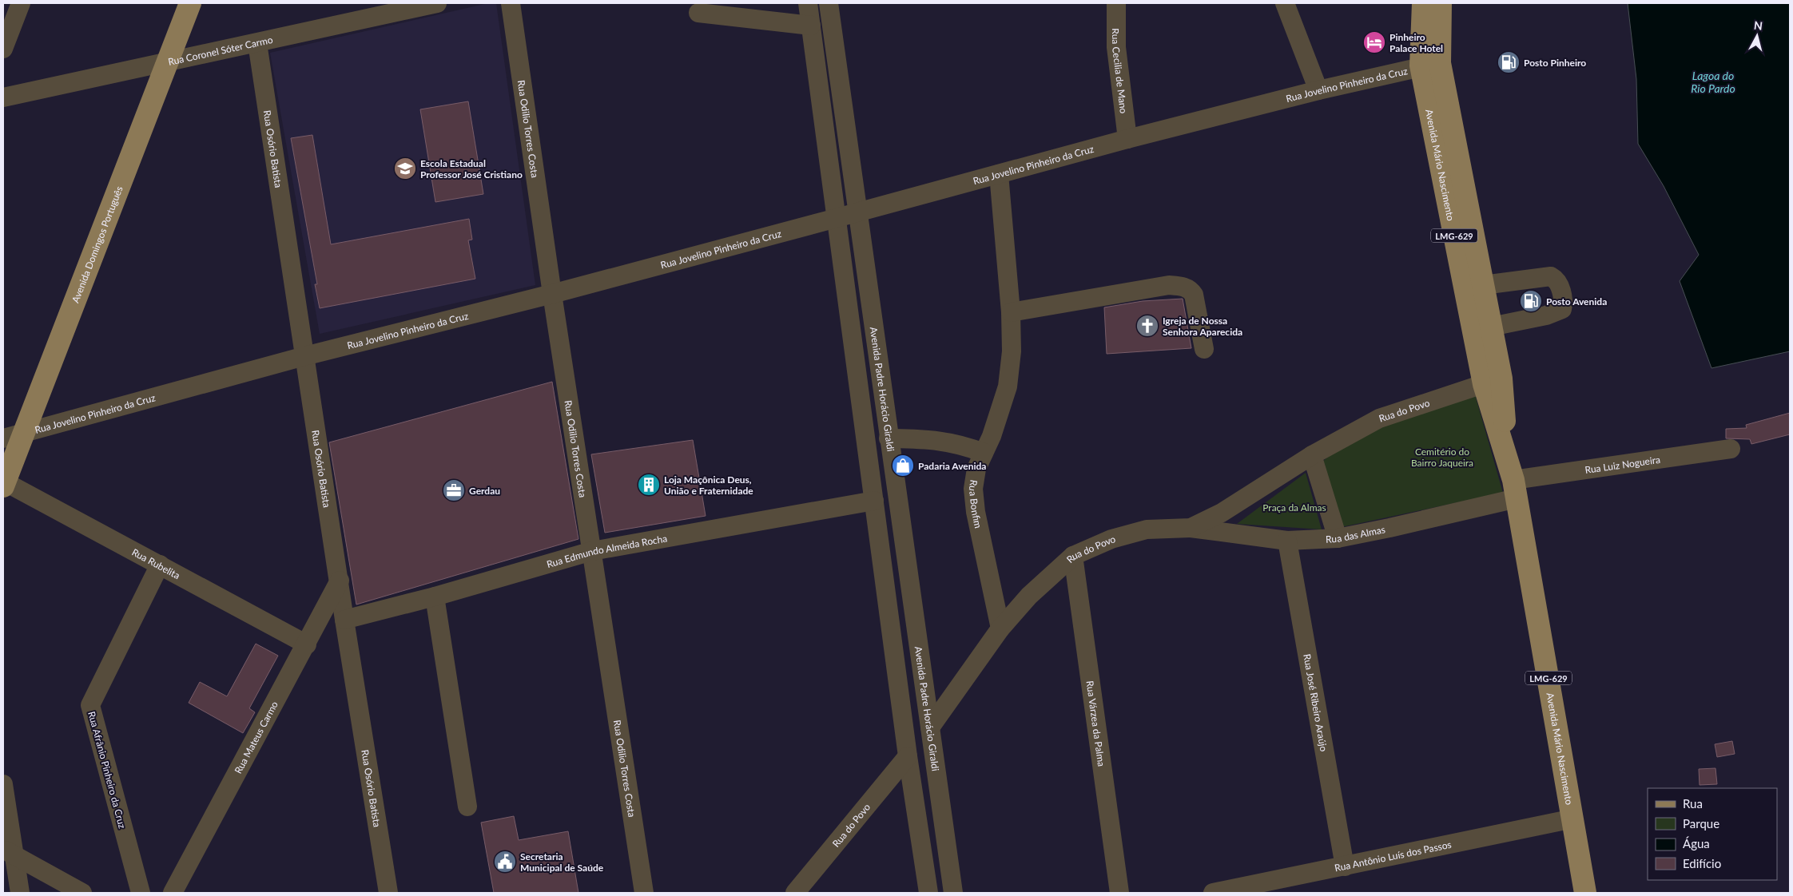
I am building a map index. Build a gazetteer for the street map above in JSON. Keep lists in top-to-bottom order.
{
  "streets": {
    "main road": ["Avenida Mário Nascimento", "LMG-629", "Avenida Domingos Português"],
    "street": [
      "Rua Coronel Sóter Carmo",
      "Rua Cecilia de Mano",
      "Rua Jovelino Pinheiro da Cruz",
      "Rua Odilio Torres Costa",
      "Rua Osório Batista",
      "Avenida Padre Horácio Giraldi",
      "Rua do Povo",
      "Rua Luiz Nogueira",
      "Rua Bonfim",
      "Rua das Almas",
      "Rua Edmundo Almeida Rocha",
      "Rua Rubelita",
      "Rua José Ribeiro Araújo",
      "Rua Várzea da Palma",
      "Rua Mateus Carmo",
      "Rua Afrânio Pinheiro da Cruz",
      "Rua Antônio Luís dos Passos"
    ]
  },
  "crossings": [
    ["Rua Coronel Sóter Carmo", "Rua Osório Batista"],
    ["Rua Coronel Sóter Carmo", "Avenida Domingos Português"],
    ["Rua Cecilia de Mano", "Rua Jovelino Pinheiro da Cruz"],
    ["Rua Jovelino Pinheiro da Cruz", "Rua Odilio Torres Costa"],
    ["Rua Jovelino Pinheiro da Cruz", "Rua Osório Batista"],
    ["Rua Jovelino Pinheiro da Cruz", "Avenida Mário Nascimento"],
    ["Rua Jovelino Pinheiro da Cruz", "Avenida Domingos Português"],
    ["Rua Jovelino Pinheiro da Cruz", "Avenida Padre Horácio Giraldi"],
    ["Rua Jovelino Pinheiro da Cruz", "Rua Bonfim"],
    ["Rua Odilio Torres Costa", "Rua Edmundo Almeida Rocha"],
    ["Rua Osório Batista", "Rua Edmundo Almeida Rocha"],
    ["Rua Osório Batista", "Rua Mateus Carmo"],
    ["Avenida Mário Nascimento", "Rua do Povo"],
    ["Avenida Mário Nascimento", "Rua Luiz Nogueira"],
    ["Avenida Mário Nascimento", "Rua das Almas"],
    ["Avenida Mário Nascimento", "Rua Antônio Luís dos Passos"],
    ["Avenida Domingos Português", "Rua Rubelita"],
    ["Avenida Padre Horácio Giraldi", "Rua do Povo"],
    ["Rua do Povo", "Rua Bonfim"],
    ["Rua do Povo", "Rua das Almas"],
    ["Rua do Povo", "Rua Várzea da Palma"],
    ["Rua Luiz Nogueira", "Rua das Almas"],
    ["Rua das Almas", "Rua José Ribeiro Araújo"],
    ["Rua Rubelita", "Rua Mateus Carmo"],
    ["Rua Rubelita", "Rua Afrânio Pinheiro da Cruz"],
    ["Rua José Ribeiro Araújo", "Rua Antônio Luís dos Passos"]
  ],
  "water": ["Lagoa do Rio Pardo"],
  "parks": ["Cemitério do Bairro Jaqueira", "Praça da Almas"],
  "places": {
    "hotel": ["Pinheiro Palace Hotel"],
    "fuel station": ["Posto Pinheiro", "Posto Avenida"],
    "school or university": ["Escola Estadual Professor José Cristiano"],
    "church": ["Igreja de Nossa Senhora Aparecida"],
    "shop": ["Padaria Avenida"],
    "building": ["Loja Maçônica Deus, União e Fraternidade"],
    "office": ["Gerdau"],
    "public building": ["Secretaria Municipal de Saúde"]
  },
  "legend": [
    "Rua",
    "Parque",
    "Água",
    "Edifício"
  ],
  "north": "top"
}
